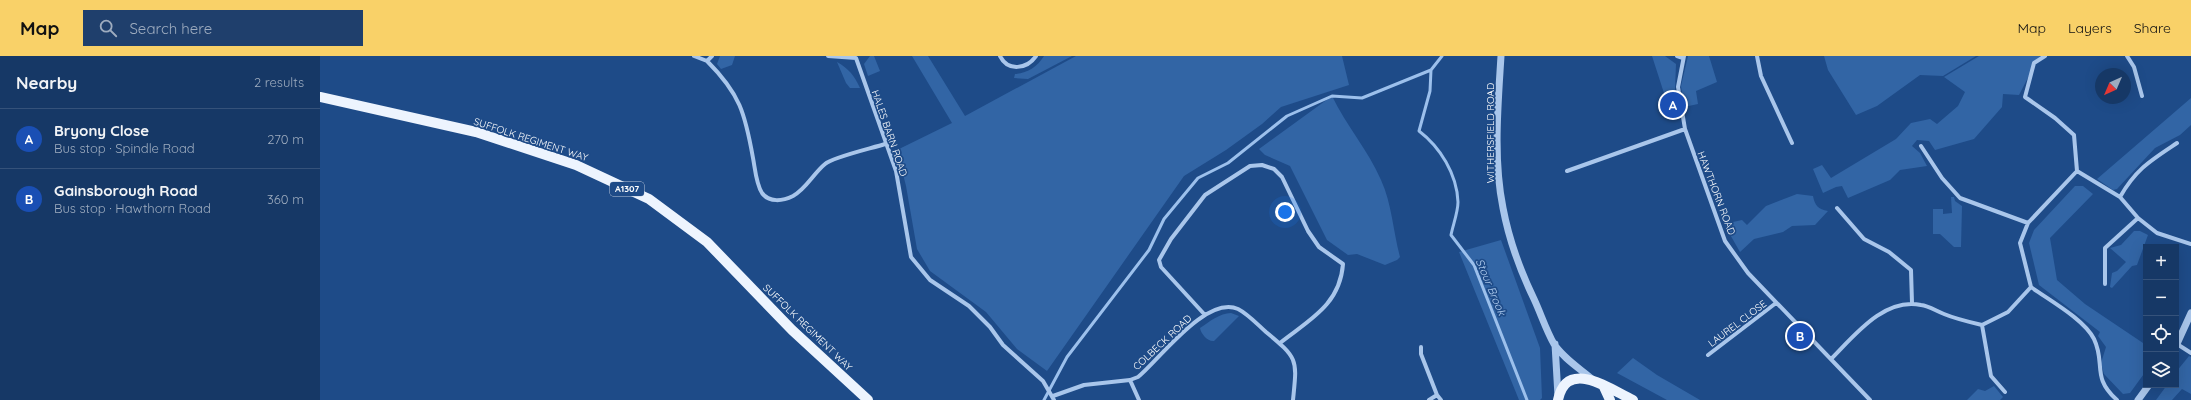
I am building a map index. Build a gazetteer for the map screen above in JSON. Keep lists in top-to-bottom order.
{
  "streets": {
    "main road": ["SUFFOLK REGIMENT WAY", "A1307"],
    "street": [
      "HALES BARN ROAD",
      "WITHERSFIELD ROAD",
      "HAWTHORN ROAD",
      "LAUREL CLOSE",
      "COLBECK ROAD"
    ]
  },
  "crossings": [
    ["HALES BARN ROAD", "COLBECK ROAD"],
    ["HAWTHORN ROAD", "LAUREL CLOSE"]
  ],
  "water": ["Stour Brook"],
  "north": "bottom left",
  "page": {
    "header": "Map",
    "search": "Search here",
    "nav": ["Map", "Layers", "Share"],
    "heading": ["Nearby", "2 results"],
    "pins": ["A", "B"],
    "list": [
      {
        "mark": "A",
        "name": "Bryony Close",
        "note": "Bus stop · Spindle Road",
        "value": "270 m"
      },
      {
        "mark": "B",
        "name": "Gainsborough Road",
        "note": "Bus stop · Hawthorn Road",
        "value": "360 m"
      }
    ],
    "map_buttons": ["+", "−"]
  }
}
